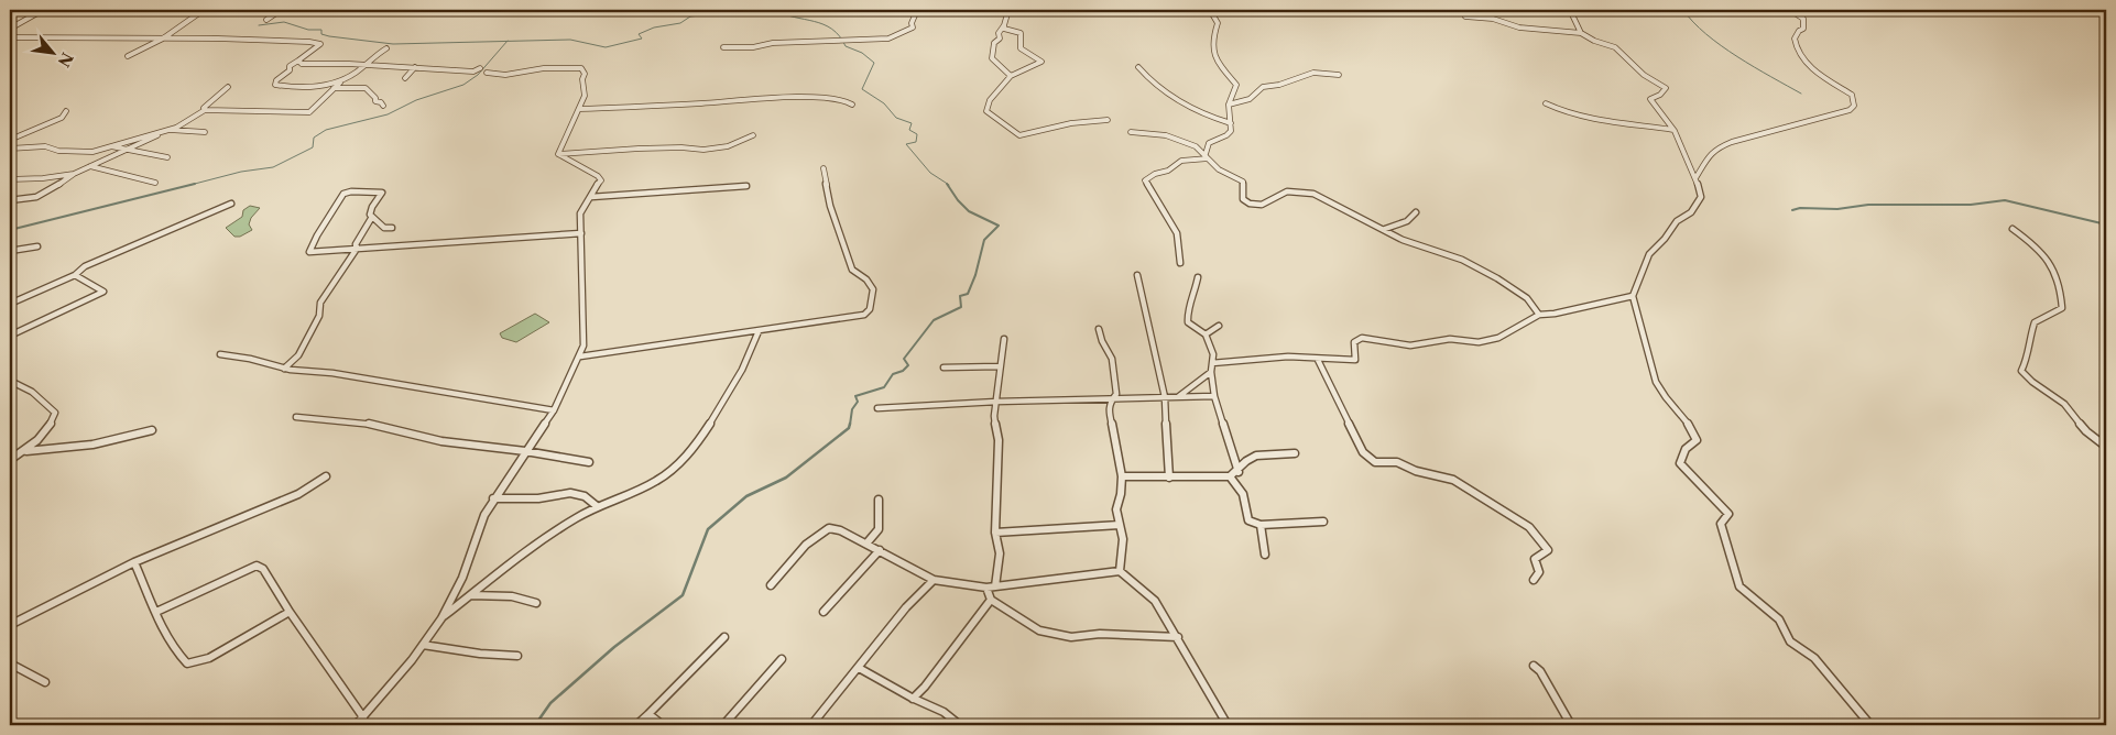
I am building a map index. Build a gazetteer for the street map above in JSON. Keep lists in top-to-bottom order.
{
  "north": "bottom right"
}
